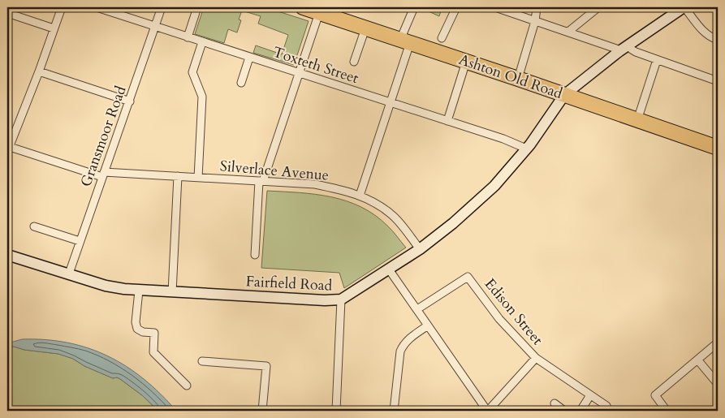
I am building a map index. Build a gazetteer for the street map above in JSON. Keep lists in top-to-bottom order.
{
  "streets": {
    "highway": ["Ashton Old Road"],
    "street": [
      "Toxteth Street",
      "Gransmoor Road",
      "Silverlace Avenue",
      "Fairfield Road",
      "Edison Street"
    ]
  },
  "crossings": [
    ["Toxteth Street", "Gransmoor Road"],
    ["Toxteth Street", "Fairfield Road"],
    ["Ashton Old Road", "Fairfield Road"],
    ["Gransmoor Road", "Silverlace Avenue"],
    ["Gransmoor Road", "Fairfield Road"],
    ["Silverlace Avenue", "Fairfield Road"]
  ]
}
